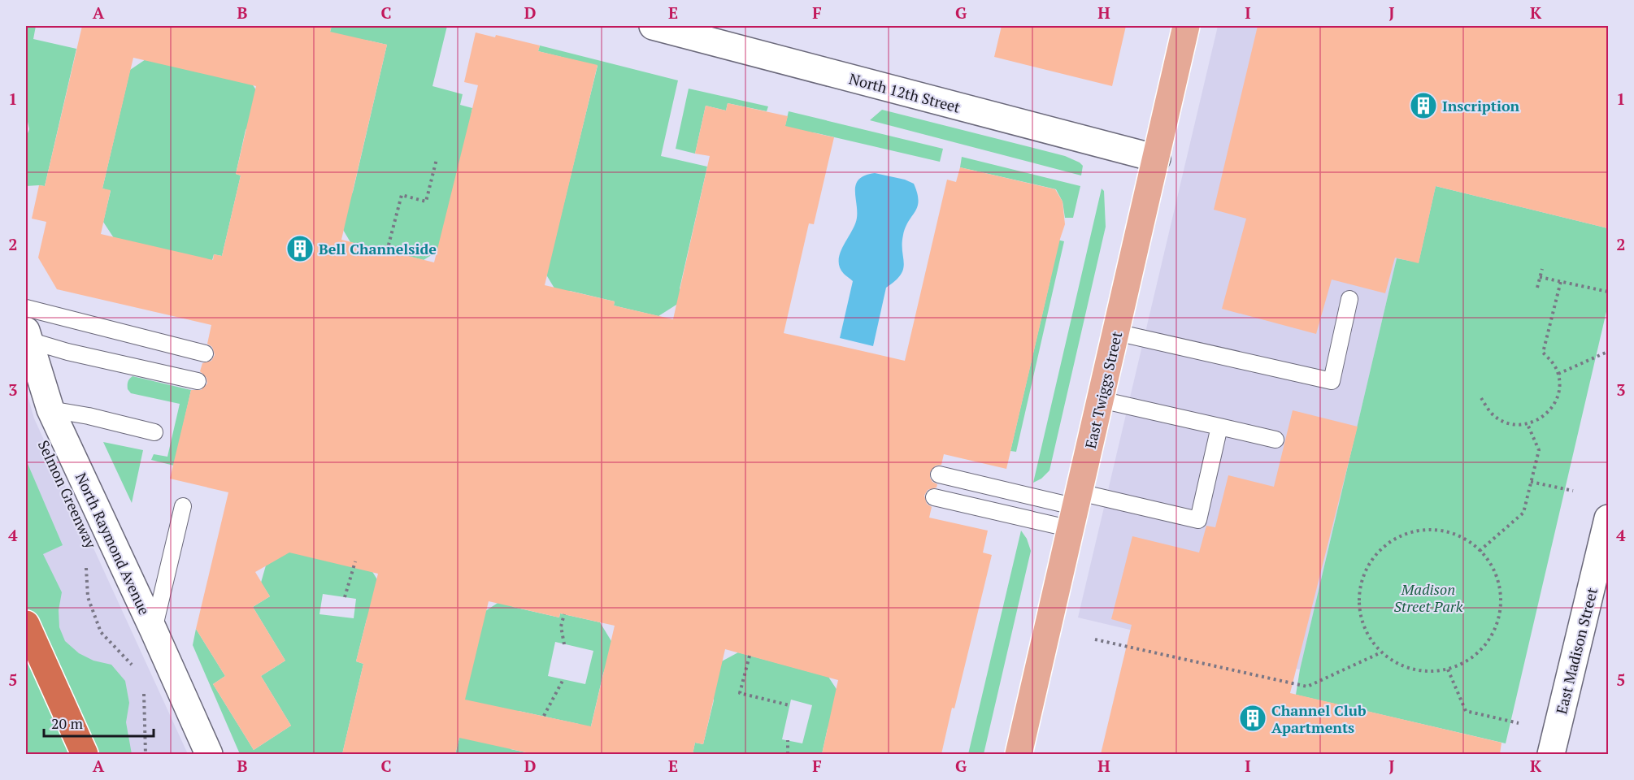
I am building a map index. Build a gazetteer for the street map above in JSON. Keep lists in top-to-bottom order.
{
  "streets": {
    "main road": ["East Twiggs Street"],
    "street": ["North 12th Street", "North Raymond Avenue", "East Madison Street"],
    "path": ["Selmon Greenway"]
  },
  "crossings": [
    ["North 12th Street", "East Twiggs Street"]
  ],
  "parks": ["Madison Street Park"],
  "places": {
    "building": ["Inscription", "Bell Channelside", "Channel Club Apartments"]
  },
  "scale_bar": "20 m",
  "grid": {
    "columns": [
      "A",
      "B",
      "C",
      "D",
      "E",
      "F",
      "G",
      "H",
      "I",
      "J",
      "K"
    ],
    "rows": [
      "1",
      "2",
      "3",
      "4",
      "5"
    ]
  }
}
